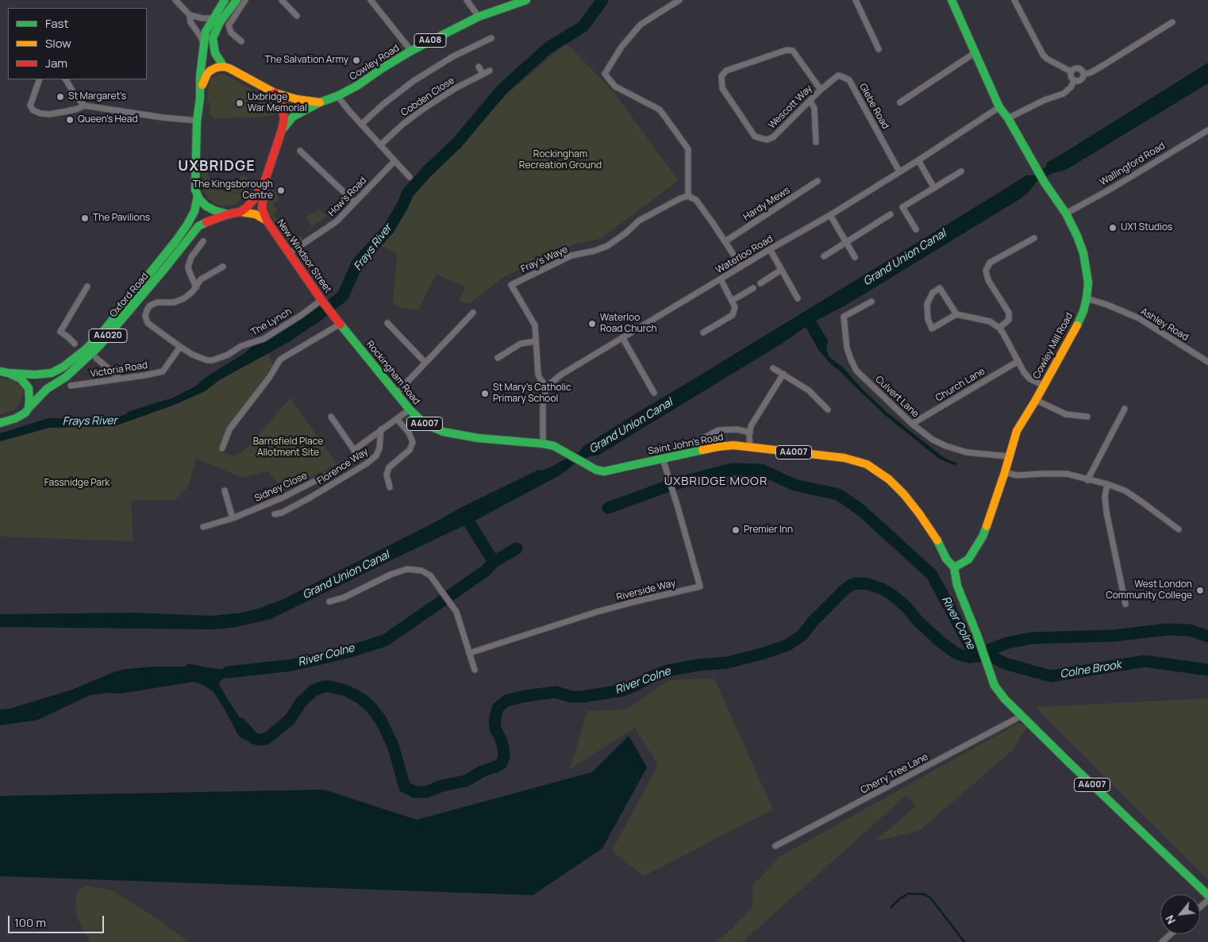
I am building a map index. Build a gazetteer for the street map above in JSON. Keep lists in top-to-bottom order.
{
  "streets": {
    "main road": [
      "A408",
      "Cowley Road",
      "New Windsor Street",
      "Oxford Road",
      "A4020",
      "Cowley Mill Road",
      "Rockingham Road",
      "A4007",
      "Saint John's Road"
    ],
    "street": [
      "Cobden Close",
      "Glebe Road",
      "Wescott Way",
      "Wallingford Road",
      "How's Road",
      "Hardy Mews",
      "Waterloo Road",
      "Fray's Waye",
      "The Lynch",
      "Ashley Road",
      "Victoria Road",
      "Church Lane",
      "Culvert Lane",
      "Florence Way",
      "Sidney Close",
      "Riverside Way",
      "Cherry Tree Lane"
    ]
  },
  "crossings": [
    ["Cowley Road", "A4020"],
    ["Glebe Road", "Wescott Way"],
    ["Glebe Road", "Waterloo Road"],
    ["Wallingford Road", "Cowley Mill Road"],
    ["How's Road", "New Windsor Street"],
    ["Waterloo Road", "Fray's Waye"],
    ["Waterloo Road", "Cowley Mill Road"],
    ["New Windsor Street", "The Lynch"],
    ["New Windsor Street", "Rockingham Road"],
    ["New Windsor Street", "A4007"],
    ["Oxford Road", "A4020"],
    ["The Lynch", "Victoria Road"],
    ["The Lynch", "Rockingham Road"],
    ["Ashley Road", "Cowley Mill Road"],
    ["Cowley Mill Road", "Culvert Lane"],
    ["Cowley Mill Road", "A4007"],
    ["Cowley Mill Road", "Saint John's Road"],
    ["Rockingham Road", "Saint John's Road"],
    ["Church Lane", "Culvert Lane"],
    ["A4007", "Saint John's Road"],
    ["A4007", "Cherry Tree Lane"],
    ["Saint John's Road", "Riverside Way"]
  ],
  "districts": ["UXBRIDGE", "UXBRIDGE MOOR"],
  "water": [
    "Frays River",
    "Grand Union Canal",
    "River Colne",
    "Colne Brook"
  ],
  "parks": ["Rockingham Recreation Ground", "Barnsfield Place Allotment Site", "Fassnidge Park"],
  "places": [
    "The Salvation Army",
    "St Margaret's",
    "Uxbridge War Memorial",
    "Queen's Head",
    "The Kingsborough Centre",
    "The Pavilions",
    "UX1 Studios",
    "Waterloo Road Church",
    "St Mary's Catholic Primary School",
    "Premier Inn",
    "West London Community College"
  ],
  "legend": ["Fast", "Slow", "Jam"],
  "scale_bar": "100 m",
  "north": "bottom left"
}
